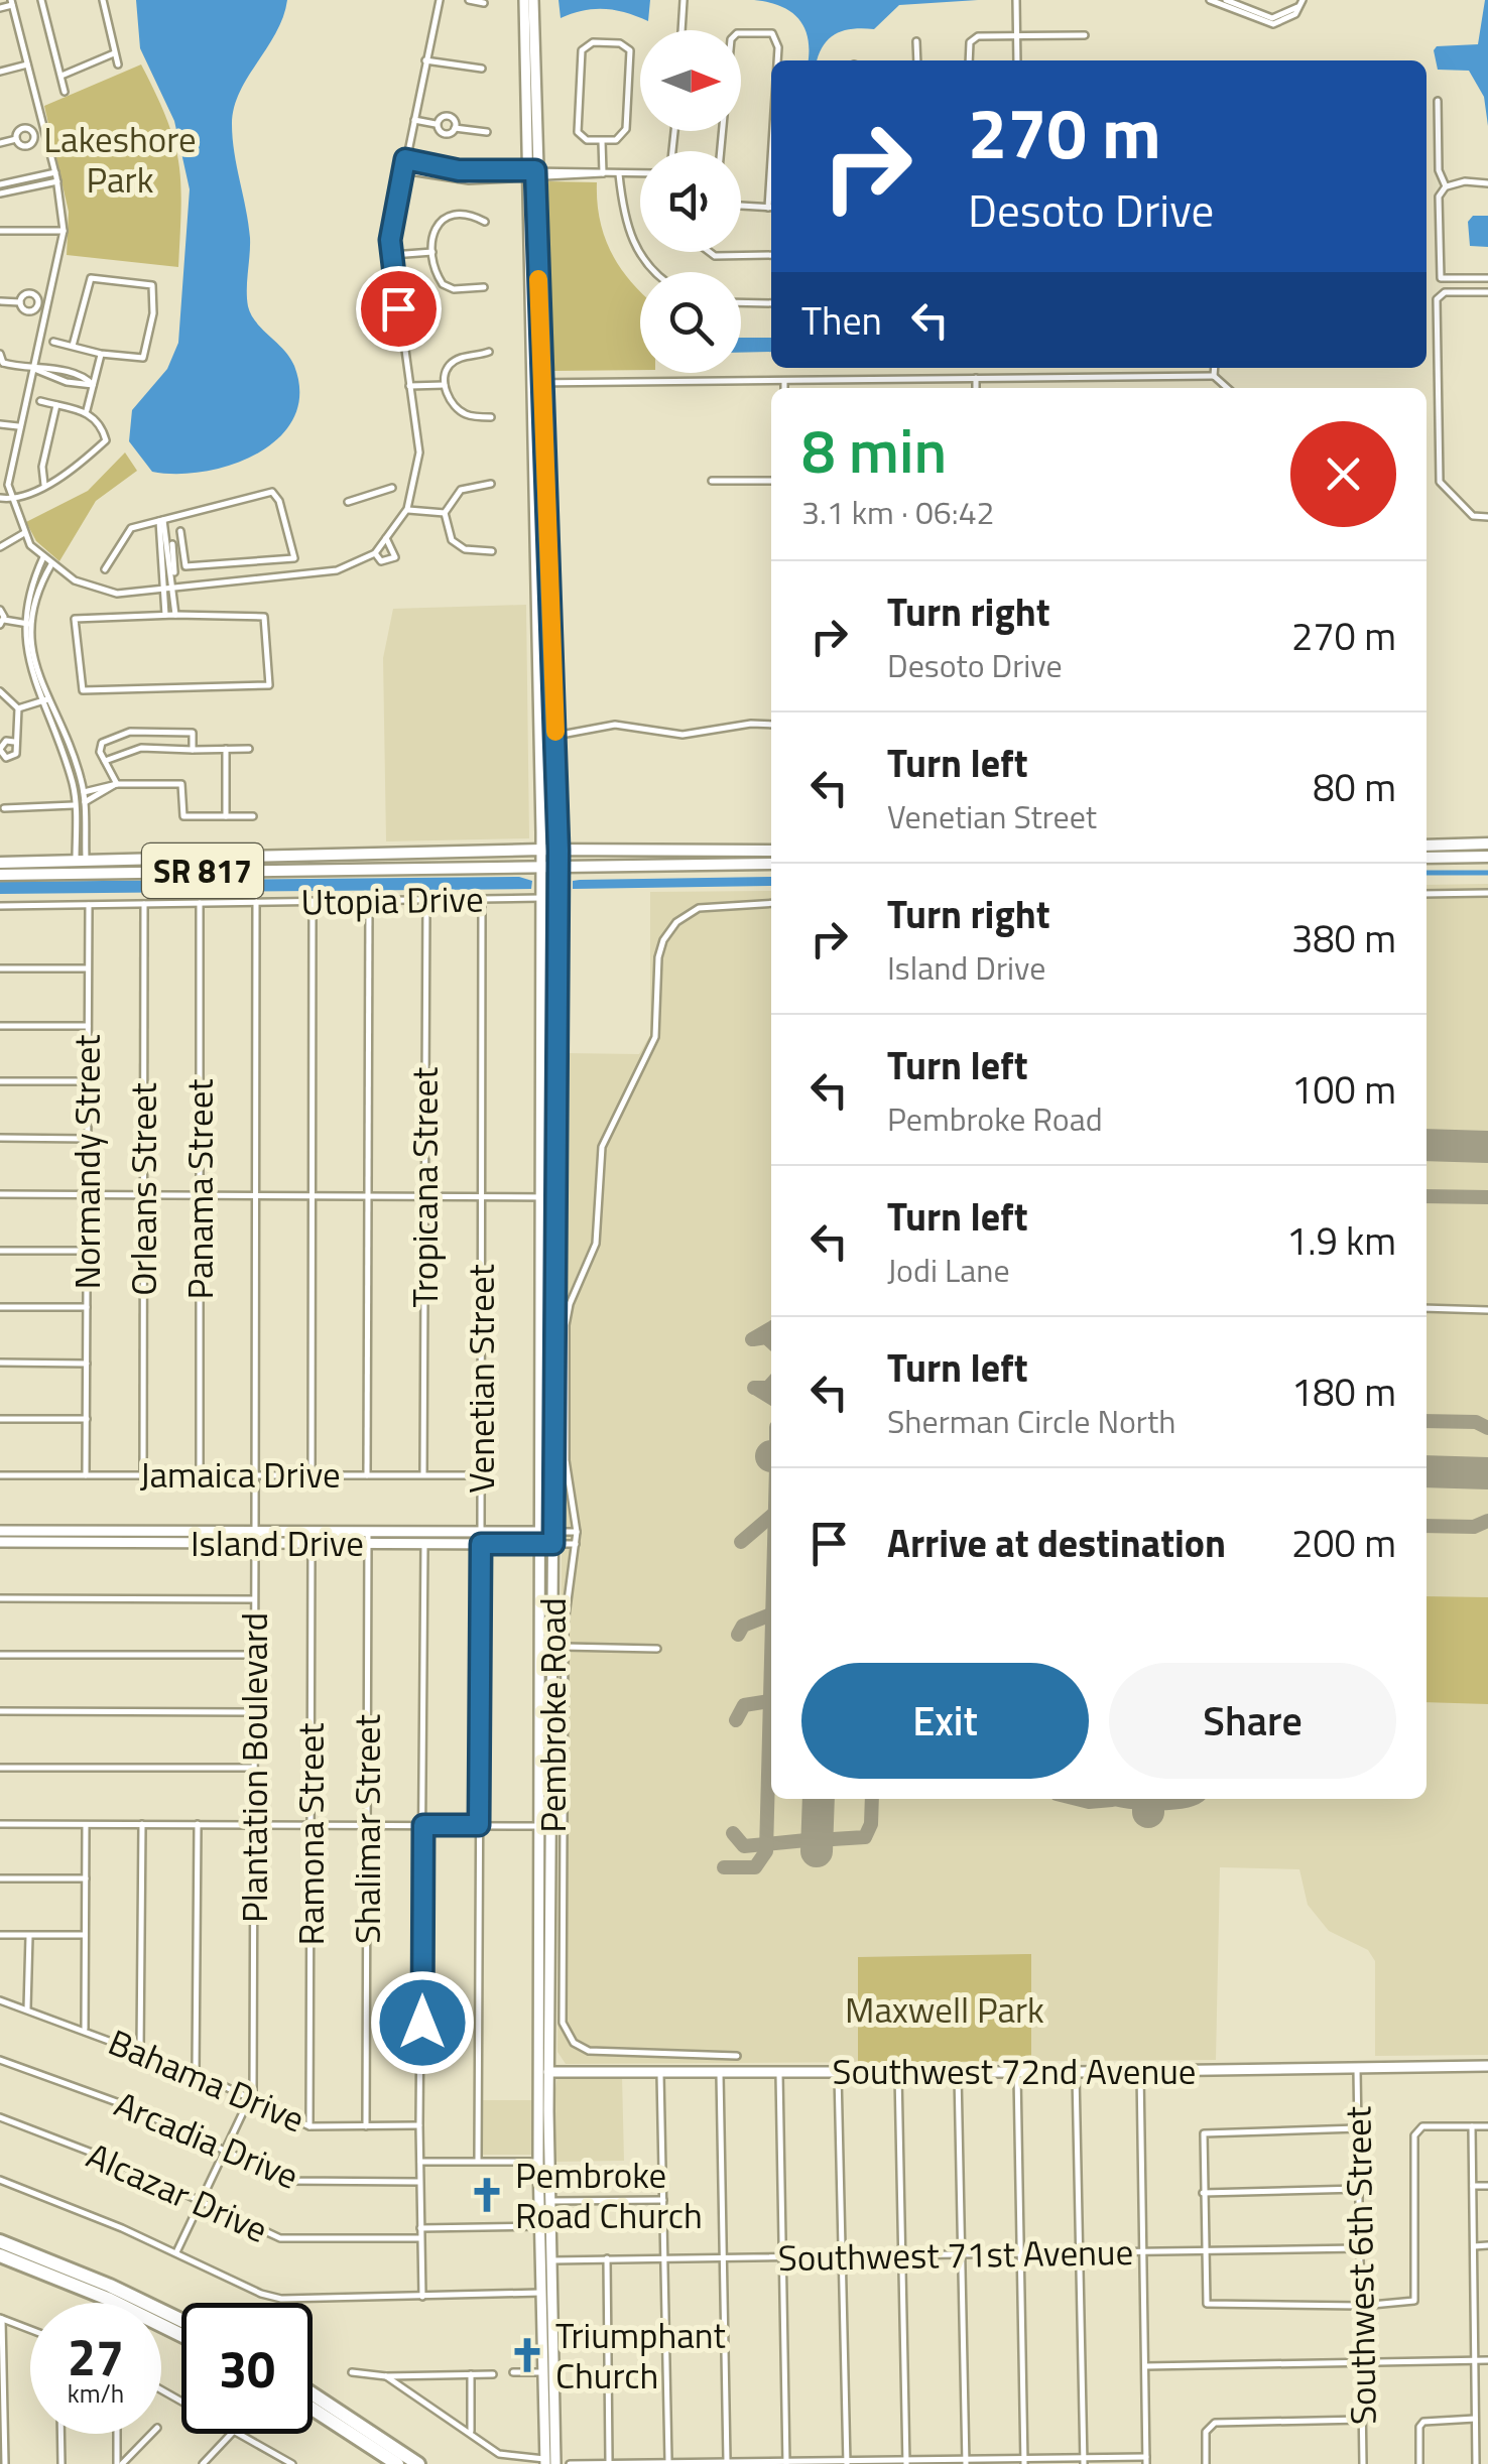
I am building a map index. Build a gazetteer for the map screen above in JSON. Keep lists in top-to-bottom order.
{
  "streets": {
    "main road": [
      "SR 817",
      "Island Drive",
      "Pembroke Road",
      "Southwest 72nd Avenue"
    ],
    "street": [
      "Utopia Drive",
      "Normandy Street",
      "Tropicana Street",
      "Orleans Street",
      "Panama Street",
      "Venetian Street",
      "Jamaica Drive",
      "Plantation Boulevard",
      "Shalimar Street",
      "Ramona Street",
      "Bahama Drive",
      "Arcadia Drive",
      "Alcazar Drive",
      "Southwest 71st Avenue",
      "Southwest 6th Street"
    ]
  },
  "crossings": [
    ["SR 817", "Pembroke Road"],
    ["Utopia Drive", "Normandy Street"],
    ["Utopia Drive", "Tropicana Street"],
    ["Utopia Drive", "Orleans Street"],
    ["Utopia Drive", "Panama Street"],
    ["Utopia Drive", "Venetian Street"],
    ["Utopia Drive", "Pembroke Road"],
    ["Utopia Drive", "Plantation Boulevard"],
    ["Normandy Street", "Jamaica Drive"],
    ["Tropicana Street", "Jamaica Drive"],
    ["Orleans Street", "Jamaica Drive"],
    ["Panama Street", "Jamaica Drive"],
    ["Venetian Street", "Jamaica Drive"],
    ["Venetian Street", "Island Drive"],
    ["Jamaica Drive", "Plantation Boulevard"],
    ["Island Drive", "Pembroke Road"],
    ["Island Drive", "Plantation Boulevard"],
    ["Island Drive", "Shalimar Street"],
    ["Island Drive", "Ramona Street"],
    ["Pembroke Road", "Southwest 72nd Avenue"],
    ["Pembroke Road", "Southwest 71st Avenue"],
    ["Plantation Boulevard", "Bahama Drive"],
    ["Plantation Boulevard", "Arcadia Drive"],
    ["Plantation Boulevard", "Alcazar Drive"],
    ["Shalimar Street", "Bahama Drive"],
    ["Ramona Street", "Bahama Drive"],
    ["Southwest 72nd Avenue", "Southwest 6th Street"],
    ["Southwest 71st Avenue", "Southwest 6th Street"]
  ],
  "parks": ["Lakeshore Park", "Maxwell Park"],
  "places": {
    "church": ["Pembroke Road Church", "Triumphant Church"]
  },
  "north": "right",
  "page": {
    "turn": ["270 m", "Desoto Drive"],
    "then": "Then",
    "heading": ["8 min", "3.1 km · 06:42"],
    "list": [
      {
        "name": "Turn right",
        "note": "Desoto Drive",
        "value": "270 m"
      },
      {
        "name": "Turn left",
        "note": "Venetian Street",
        "value": "80 m"
      },
      {
        "name": "Turn right",
        "note": "Island Drive",
        "value": "380 m"
      },
      {
        "name": "Turn left",
        "note": "Pembroke Road",
        "value": "100 m"
      },
      {
        "name": "Turn left",
        "note": "Jodi Lane",
        "value": "1.9 km"
      },
      {
        "name": "Turn left",
        "note": "Sherman Circle North",
        "value": "180 m"
      },
      {
        "name": "Arrive at destination",
        "value": "200 m"
      }
    ],
    "buttons": ["Exit", "Share"],
    "speed": "27 km/h",
    "limit": "30"
  }
}
